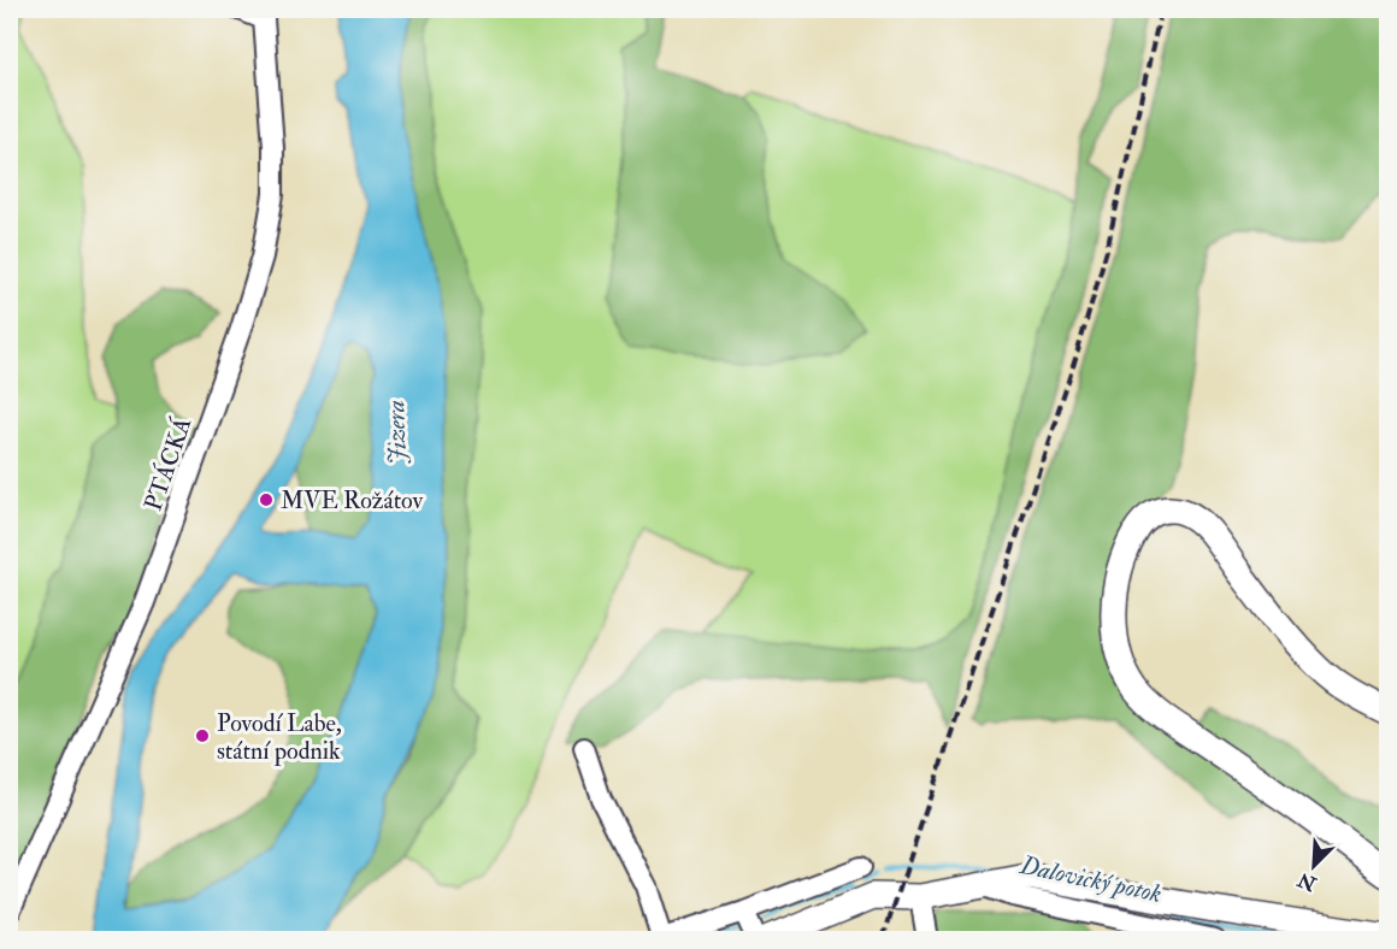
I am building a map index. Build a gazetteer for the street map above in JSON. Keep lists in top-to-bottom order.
{
  "streets": {
    "street": ["PTÁCKÁ"]
  },
  "water": ["Jizera", "Dalovický potok"],
  "places": ["MVE Rožátov", "Povodí Labe, státní podnik"],
  "north": "bottom left"
}
